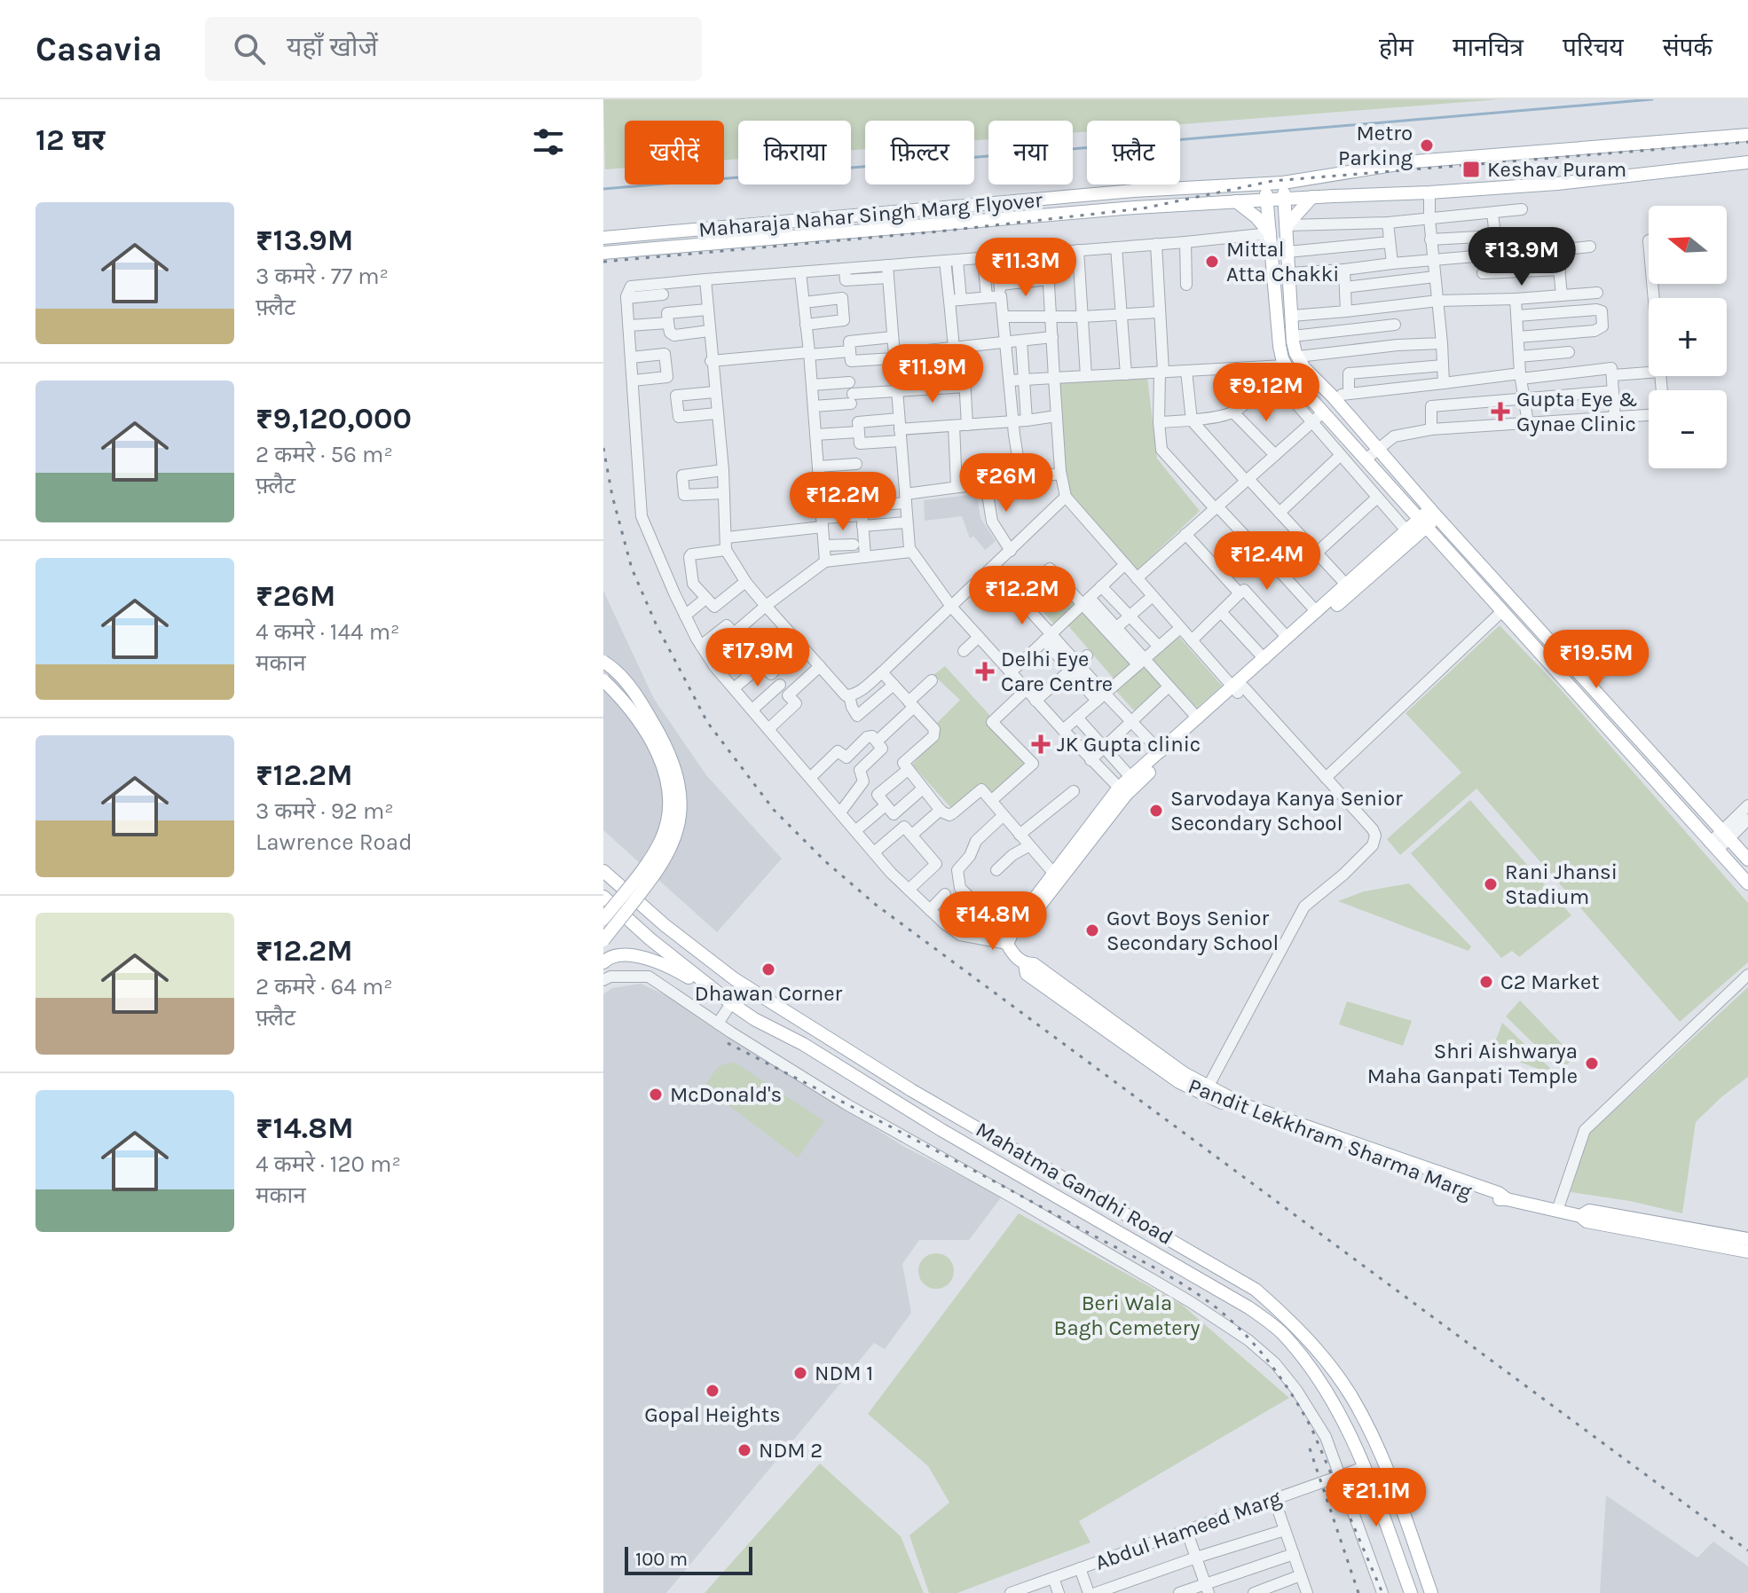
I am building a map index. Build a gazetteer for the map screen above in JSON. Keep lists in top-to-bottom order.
{
  "streets": {
    "main road": ["Maharaja Nahar Singh Marg Flyover", "Pandit Lekkhram Sharma Marg", "Mahatma Gandhi Road"],
    "street": ["Abdul Hameed Marg"]
  },
  "crossings": [
    ["Mahatma Gandhi Road", "Abdul Hameed Marg"]
  ],
  "parks": ["Beri Wala Bagh Cemetery"],
  "places": {
    "other": [
      "Metro Parking",
      "Mittal Atta Chakki",
      "Sarvodaya Kanya Senior Secondary School",
      "Rani Jhansi Stadium",
      "Govt Boys Senior Secondary School",
      "Dhawan Corner",
      "C2 Market",
      "Shri Aishwarya Maha Ganpati Temple",
      "McDonald's",
      "NDM 1",
      "Gopal Heights",
      "NDM 2"
    ],
    "transit": ["Keshav Puram"],
    "health": ["Gupta Eye & Gynae Clinic", "Delhi Eye Care Centre", "JK Gupta clinic"]
  },
  "scale_bar": "100 m",
  "north": "left",
  "page": {
    "header": "Casavia",
    "search": "यहाँ खोजें",
    "nav": [
      "होम",
      "मानचित्र",
      "परिचय",
      "संपर्क"
    ],
    "heading": "12 घर",
    "chip": [
      "खरीदें",
      "किराया",
      "फ़िल्टर",
      "नया",
      "फ़्लैट"
    ],
    "list": [
      {
        "name": "₹13.9M",
        "note": "3 कमरे · 77 m² · फ़्लैट"
      },
      {
        "name": "₹9,120,000",
        "note": "2 कमरे · 56 m² · फ़्लैट"
      },
      {
        "name": "₹26M",
        "note": "4 कमरे · 144 m² · मकान"
      },
      {
        "name": "₹12.2M",
        "note": "3 कमरे · 92 m² · Lawrence Road"
      },
      {
        "name": "₹12.2M",
        "note": "2 कमरे · 64 m² · फ़्लैट"
      },
      {
        "name": "₹14.8M",
        "note": "4 कमरे · 120 m² · मकान"
      }
    ],
    "map_buttons": ["+", "−"],
    "price": [
      "₹13.9M",
      "₹11.3M",
      "₹11.9M",
      "₹9.12M",
      "₹26M",
      "₹12.2M",
      "₹12.4M",
      "₹12.2M",
      "₹17.9M",
      "₹19.5M",
      "₹14.8M",
      "₹21.1M"
    ],
    "scale": "100 m"
  }
}
